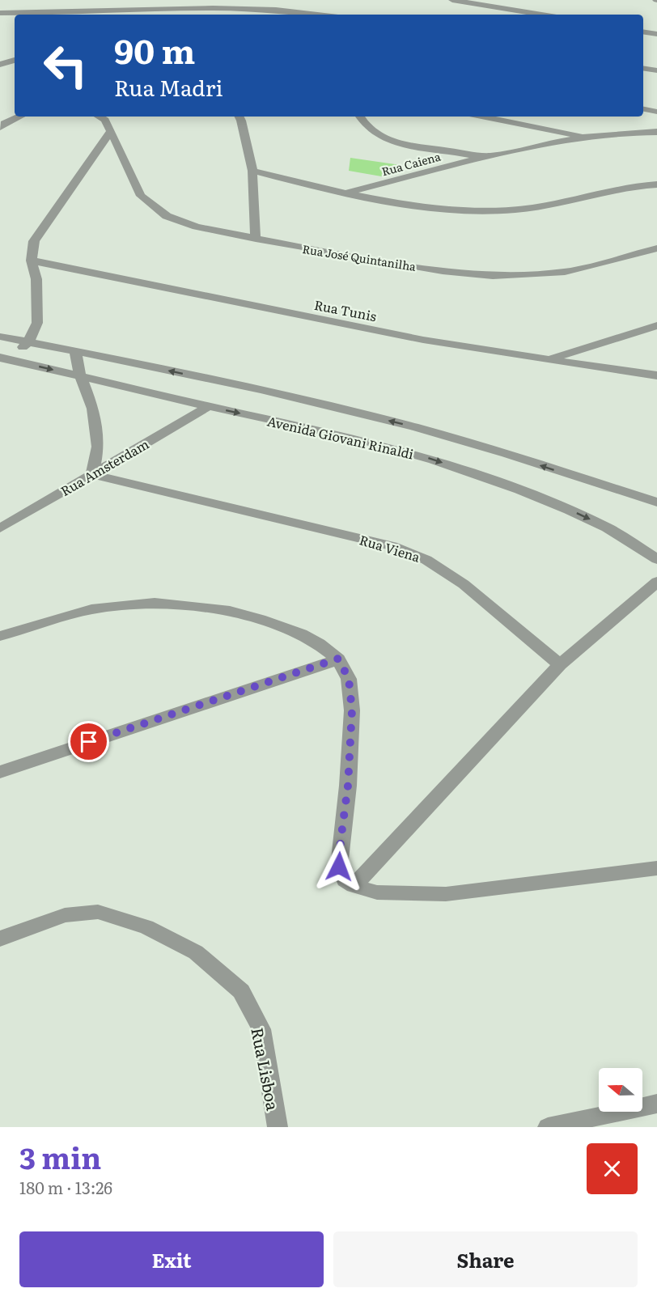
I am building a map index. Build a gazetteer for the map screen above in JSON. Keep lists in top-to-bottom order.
{
  "streets": {
    "street": [
      "Rua Caiena",
      "Rua José Quintanilha",
      "Rua Tunis",
      "Avenida Giovani Rinaldi",
      "Rua Amsterdam",
      "Rua Viena",
      "Rua Lisboa"
    ]
  },
  "crossings": [
    ["Avenida Giovani Rinaldi", "Rua Amsterdam"],
    ["Rua Amsterdam", "Rua Viena"]
  ],
  "north": "left",
  "page": {
    "turn": ["90 m", "Rua Madri"],
    "heading": ["3 min", "180 m · 13:26"],
    "buttons": ["Exit", "Share"]
  }
}
